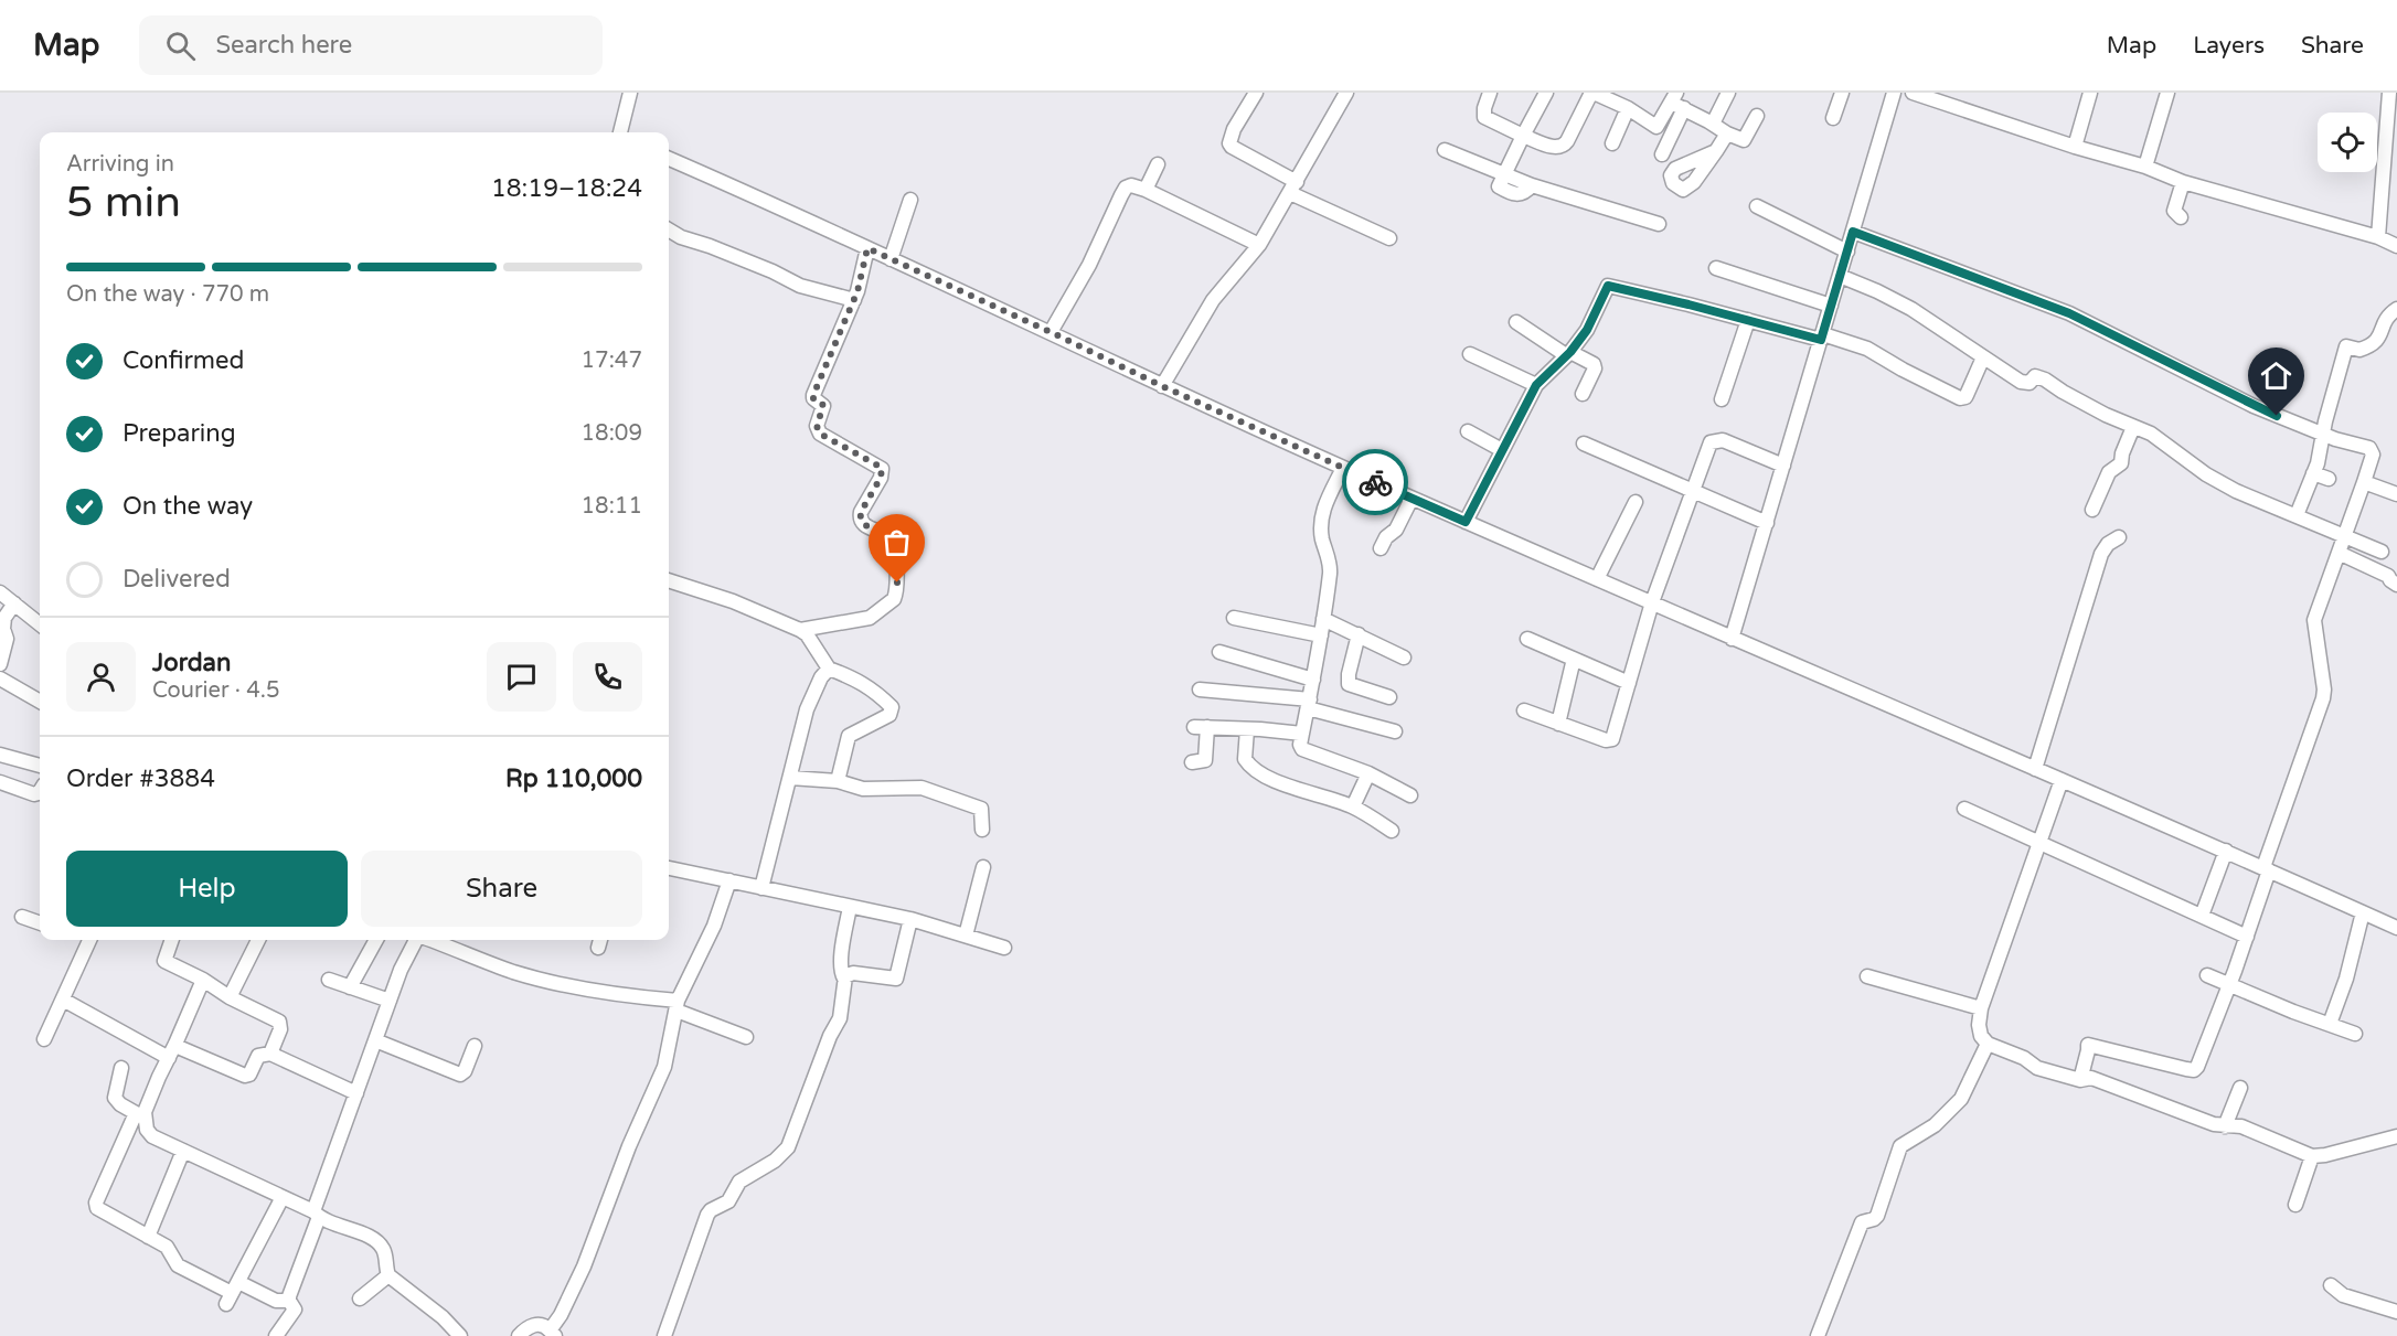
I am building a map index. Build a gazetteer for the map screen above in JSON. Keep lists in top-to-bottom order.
{
  "page": {
    "header": "Map",
    "search": "Search here",
    "nav": ["Map", "Layers", "Share"],
    "heading": ["5 min", "Arriving in", "18:19–18:24"],
    "panel": [
      "Jordan",
      "Courier · 4.5",
      "Order #3884",
      "Rp 110,000"
    ],
    "bar": "On the way · 770 m",
    "list": [
      ["Confirmed", "17:47"],
      ["Preparing", "18:09"],
      ["On the way", "18:11"],
      "Delivered"
    ],
    "buttons": ["Help", "Share"]
  }
}
